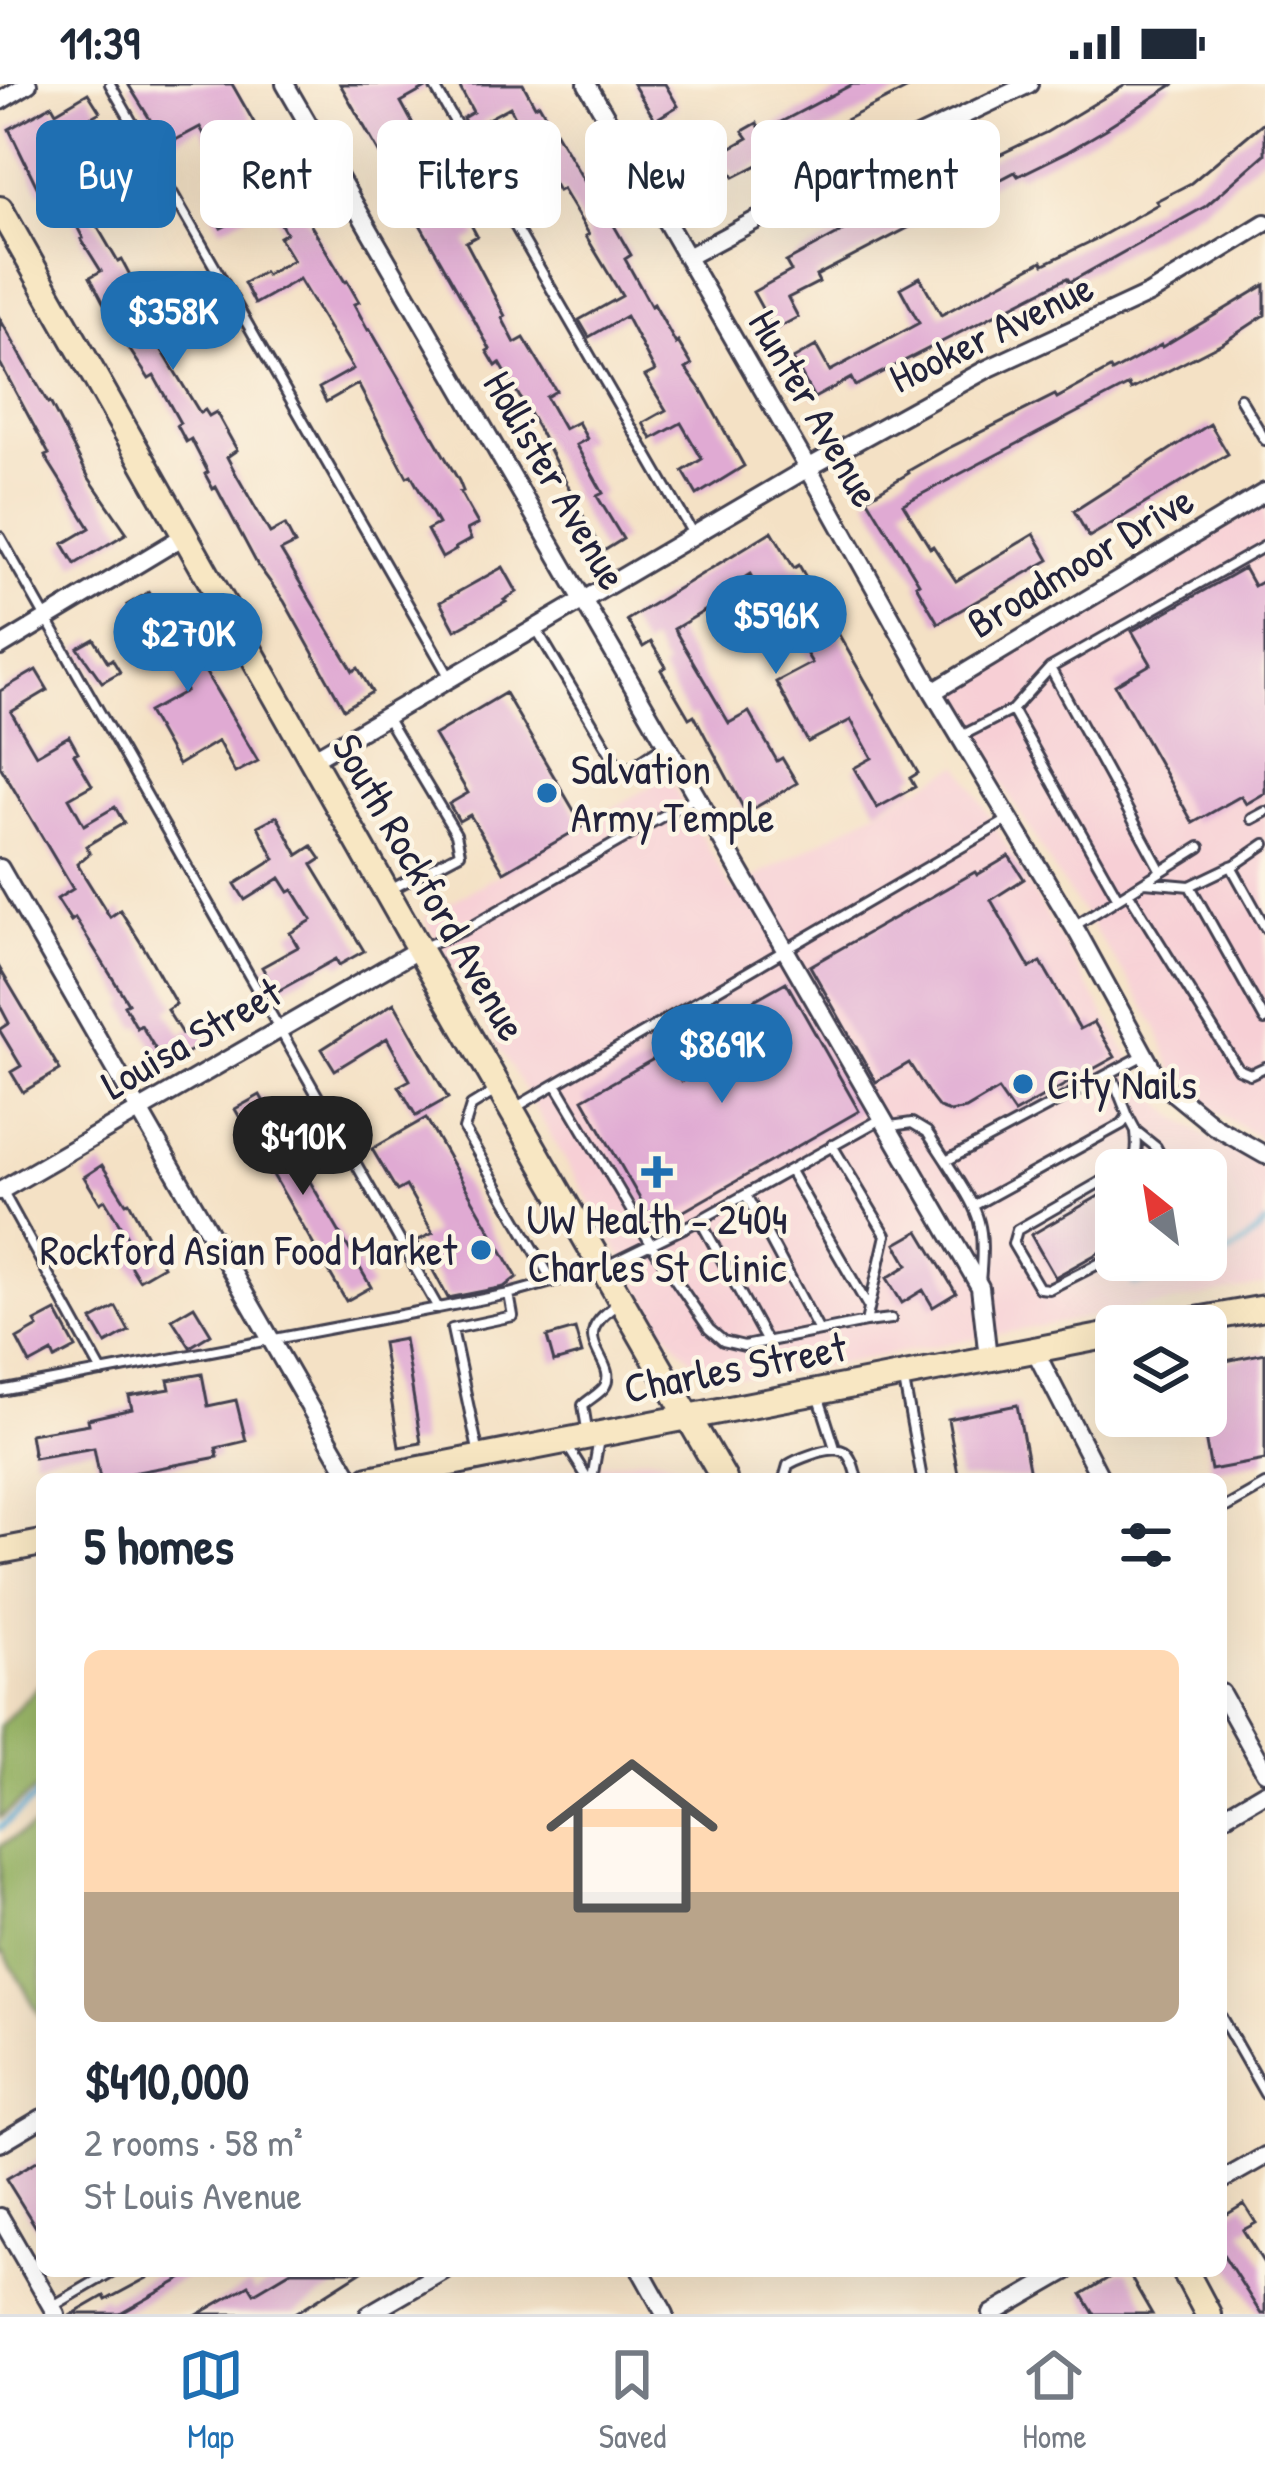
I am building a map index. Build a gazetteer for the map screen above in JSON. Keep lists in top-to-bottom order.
{
  "streets": {
    "street": [
      "Hooker Avenue",
      "Hunter Avenue",
      "Hollister Avenue",
      "Broadmoor Drive",
      "South Rockford Avenue",
      "Louisa Street",
      "Charles Street"
    ]
  },
  "crossings": [
    ["Hooker Avenue", "Hunter Avenue"],
    ["Hooker Avenue", "Hollister Avenue"],
    ["Hooker Avenue", "South Rockford Avenue"],
    ["Hunter Avenue", "Broadmoor Drive"],
    ["Hollister Avenue", "Charles Street"],
    ["South Rockford Avenue", "Louisa Street"],
    ["South Rockford Avenue", "Charles Street"]
  ],
  "places": {
    "other": ["Salvation Army Temple", "City Nails", "Rockford Asian Food Market"],
    "health": ["UW Health - 2404 Charles St Clinic"]
  },
  "north": "top left",
  "page": {
    "status": "11:39",
    "chip": [
      "Buy",
      "Rent",
      "Filters",
      "New",
      "Apartment"
    ],
    "price": [
      "$358K",
      "$596K",
      "$270K",
      "$869K",
      "$410K"
    ],
    "heading": "5 homes",
    "list": [
      {
        "name": "$410,000",
        "note": "2 rooms · 58 m² · St Louis Avenue"
      }
    ],
    "tabs": ["Map", "Saved", "Home"]
  }
}
